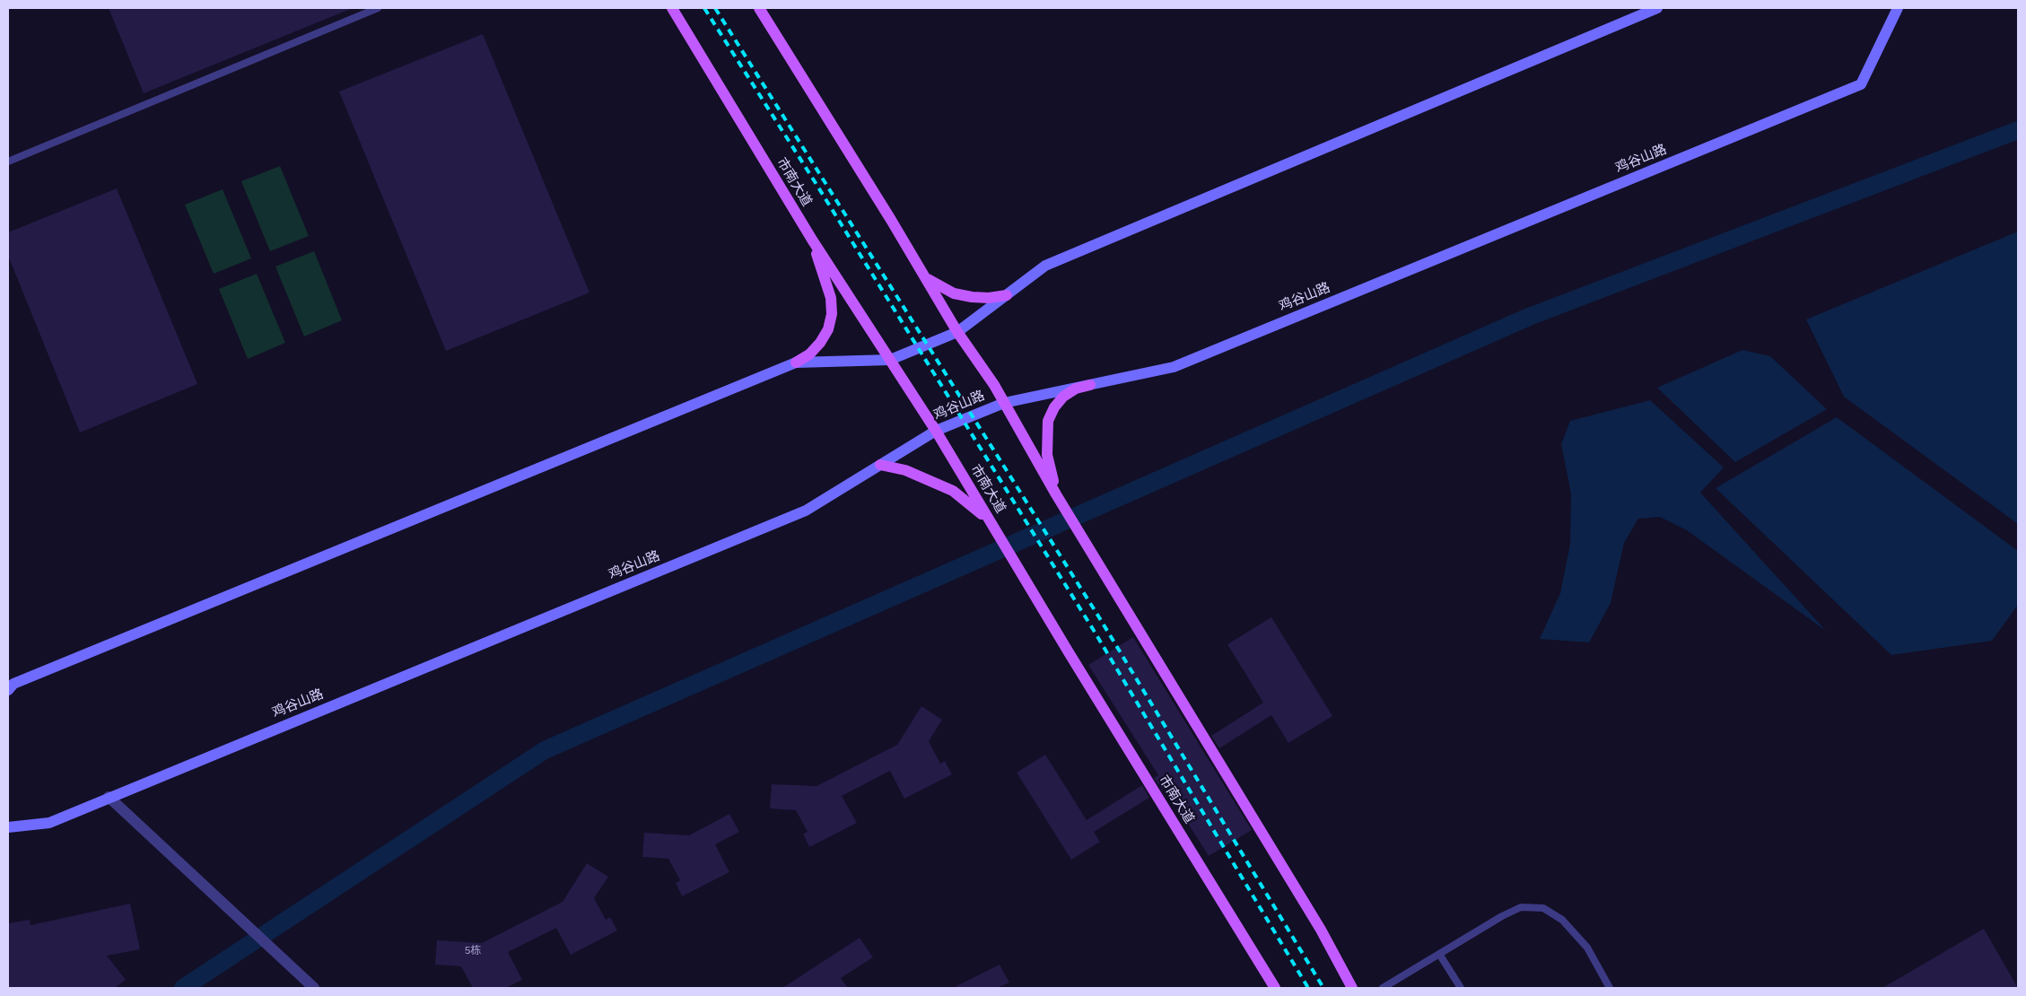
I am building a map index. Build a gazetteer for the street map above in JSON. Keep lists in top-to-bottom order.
{
  "streets": {
    "main road": ["鸡谷山路", "市南大道"]
  },
  "crossings": [
    ["鸡谷山路", "市南大道"]
  ],
  "house_numbers": ["5栋"]
}
